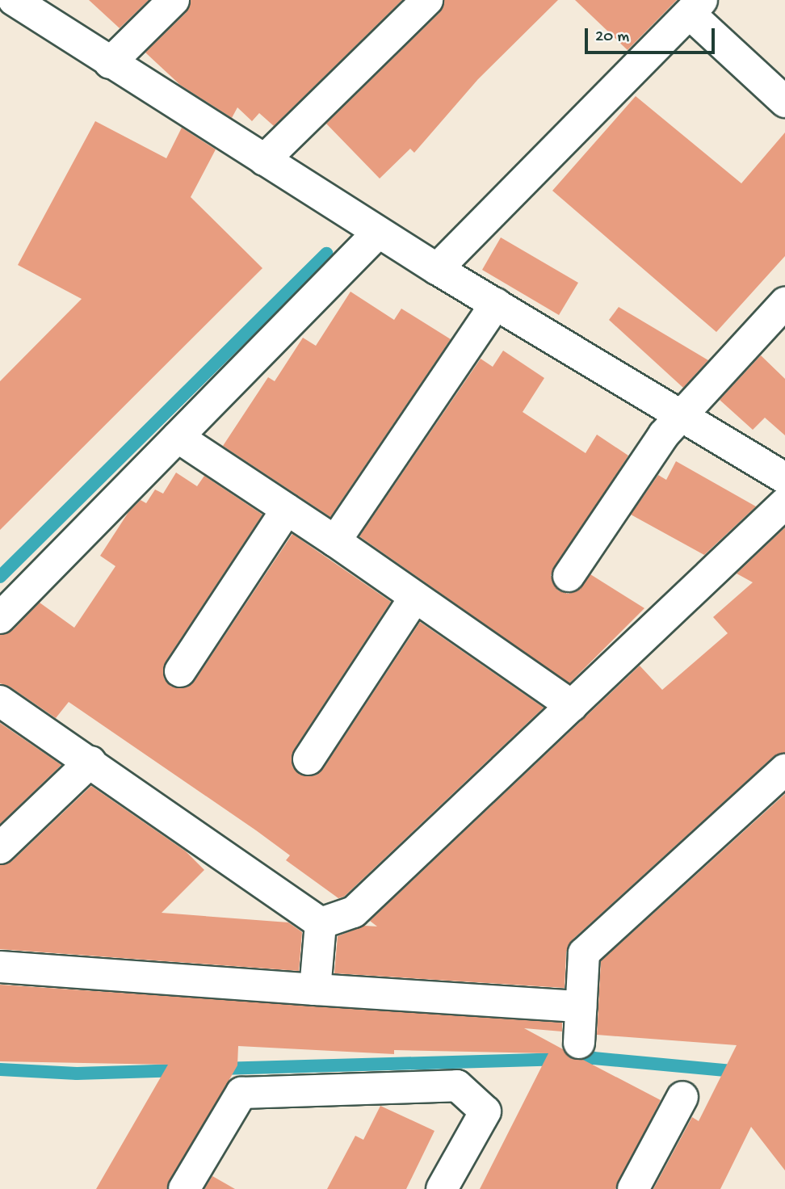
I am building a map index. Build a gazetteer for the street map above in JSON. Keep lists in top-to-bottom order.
{
  "scale_bar": "20 m"
}
